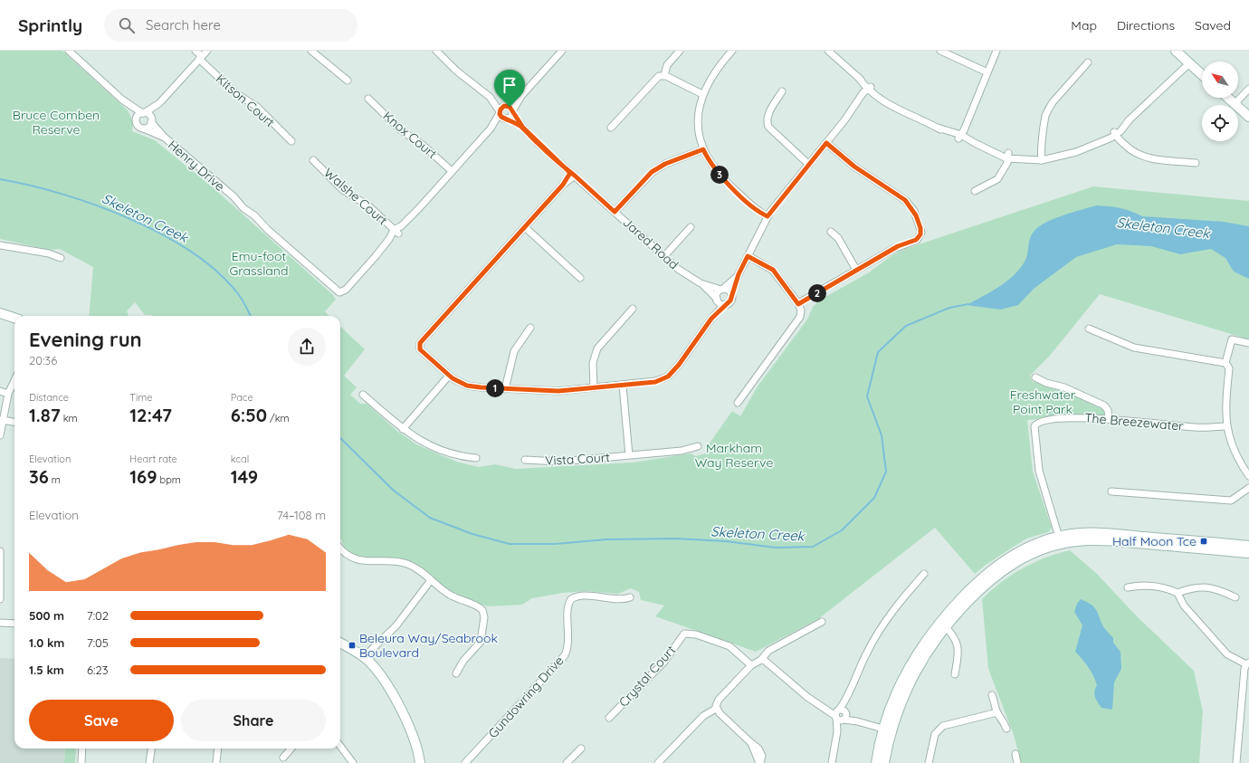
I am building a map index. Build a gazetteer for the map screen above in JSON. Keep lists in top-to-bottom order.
{
  "streets": {
    "street": [
      "Kitson Court",
      "Knox Court",
      "Henry Drive",
      "Walshe Court",
      "Jared Road",
      "The Breezewater",
      "Vista Court",
      "Crystal Court",
      "Gundowring Drive"
    ]
  },
  "crossings": [
    ["Henry Drive", "Walshe Court"]
  ],
  "water": ["Skeleton Creek"],
  "parks": [
    "Bruce Comben Reserve",
    "Emu-foot Grassland",
    "Freshwater Point Park",
    "Markham Way Reserve"
  ],
  "places": {
    "transit": ["Half Moon Tce", "Beleura Way/Seabrook Boulevard"]
  },
  "north": "top left",
  "page": {
    "header": "Sprintly",
    "search": "Search here",
    "nav": ["Map", "Directions", "Saved"],
    "pins": ["3", "2", "1"],
    "heading": ["Evening run", "20:36"],
    "stats": [
      ["Distance", "1.87 km"],
      ["Time", "12:47"],
      ["Pace", "6:50 /km"],
      ["Elevation", "36 m"],
      ["Heart rate", "169 bpm"],
      ["kcal", "149"]
    ],
    "chart": ["Elevation", "74–108 m"],
    "list": [
      {
        "name": "500 m",
        "note": "7:02"
      },
      {
        "name": "1.0 km",
        "note": "7:05"
      },
      {
        "name": "1.5 km",
        "note": "6:23"
      }
    ],
    "buttons": ["Save", "Share"]
  }
}
